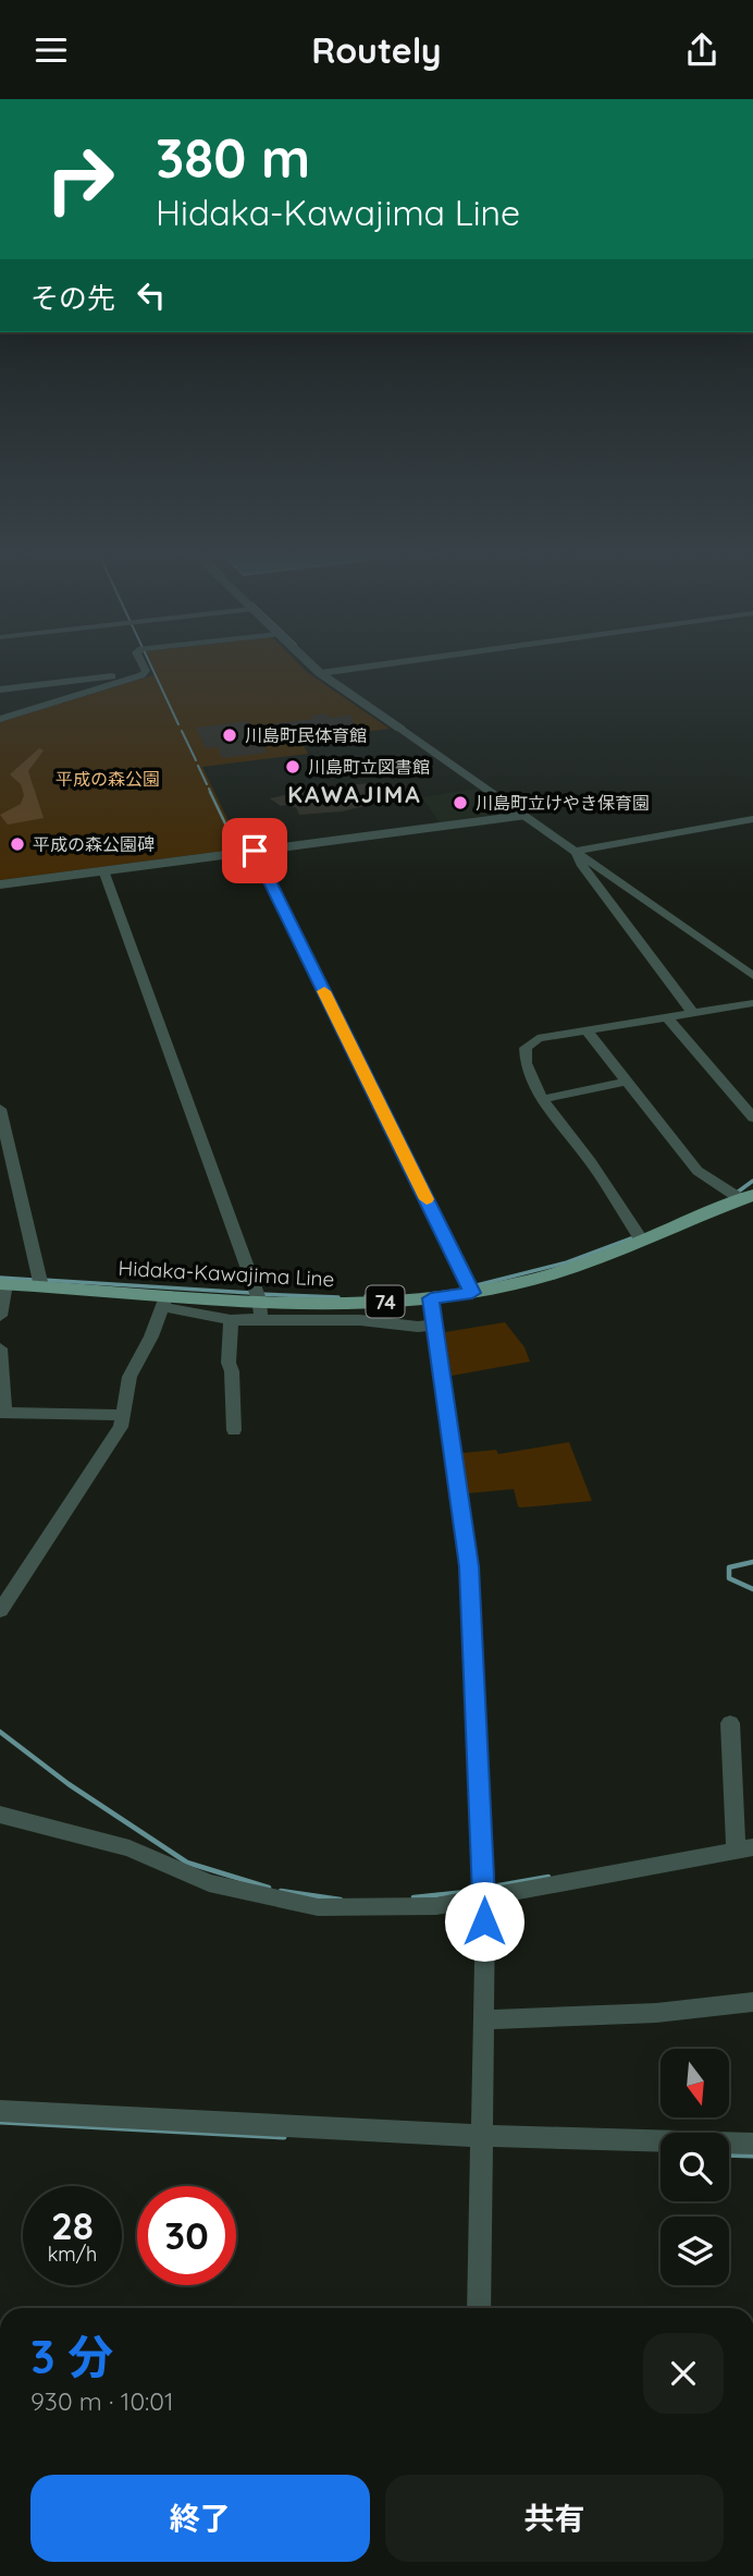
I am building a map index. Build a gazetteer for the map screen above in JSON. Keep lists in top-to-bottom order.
{
  "streets": {
    "main road": ["Hidaka-Kawajima Line", "74"]
  },
  "districts": ["KAWAJIMA"],
  "parks": ["平成の森公園"],
  "places": [
    "川島町民体育館",
    "川島町立図書館",
    "川島町立けやき保育園",
    "平成の森公園碑"
  ],
  "north": "bottom",
  "page": {
    "header": "Routely",
    "turn": ["380 m", "Hidaka-Kawajima Line"],
    "then": "その先",
    "speed": "28 km/h",
    "limit": "30",
    "heading": ["3 分", "930 m · 10:01"],
    "buttons": ["終了", "共有"]
  }
}
